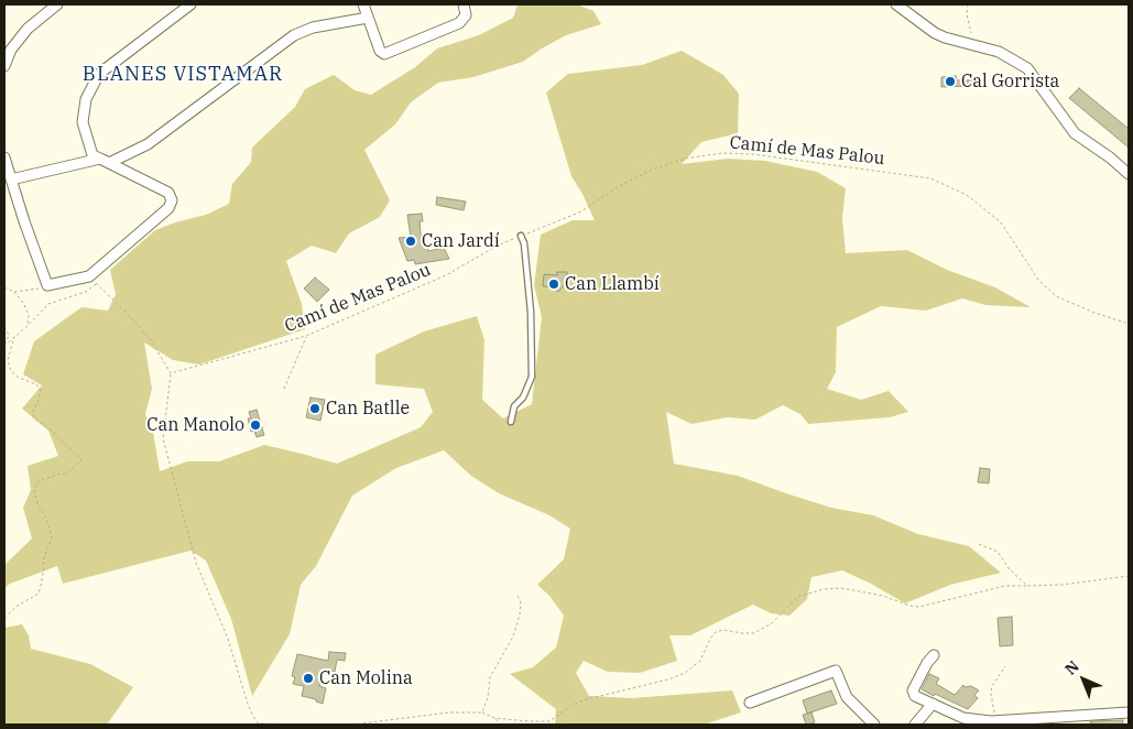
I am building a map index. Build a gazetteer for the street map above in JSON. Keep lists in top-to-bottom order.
{
  "streets": {
    "path": ["Camí de Mas Palou"]
  },
  "districts": ["BLANES VISTAMAR"],
  "places": [
    "Cal Gorrista",
    "Can Jardí",
    "Can Llambí",
    "Can Batlle",
    "Can Manolo",
    "Can Molina"
  ],
  "north": "top left"
}
